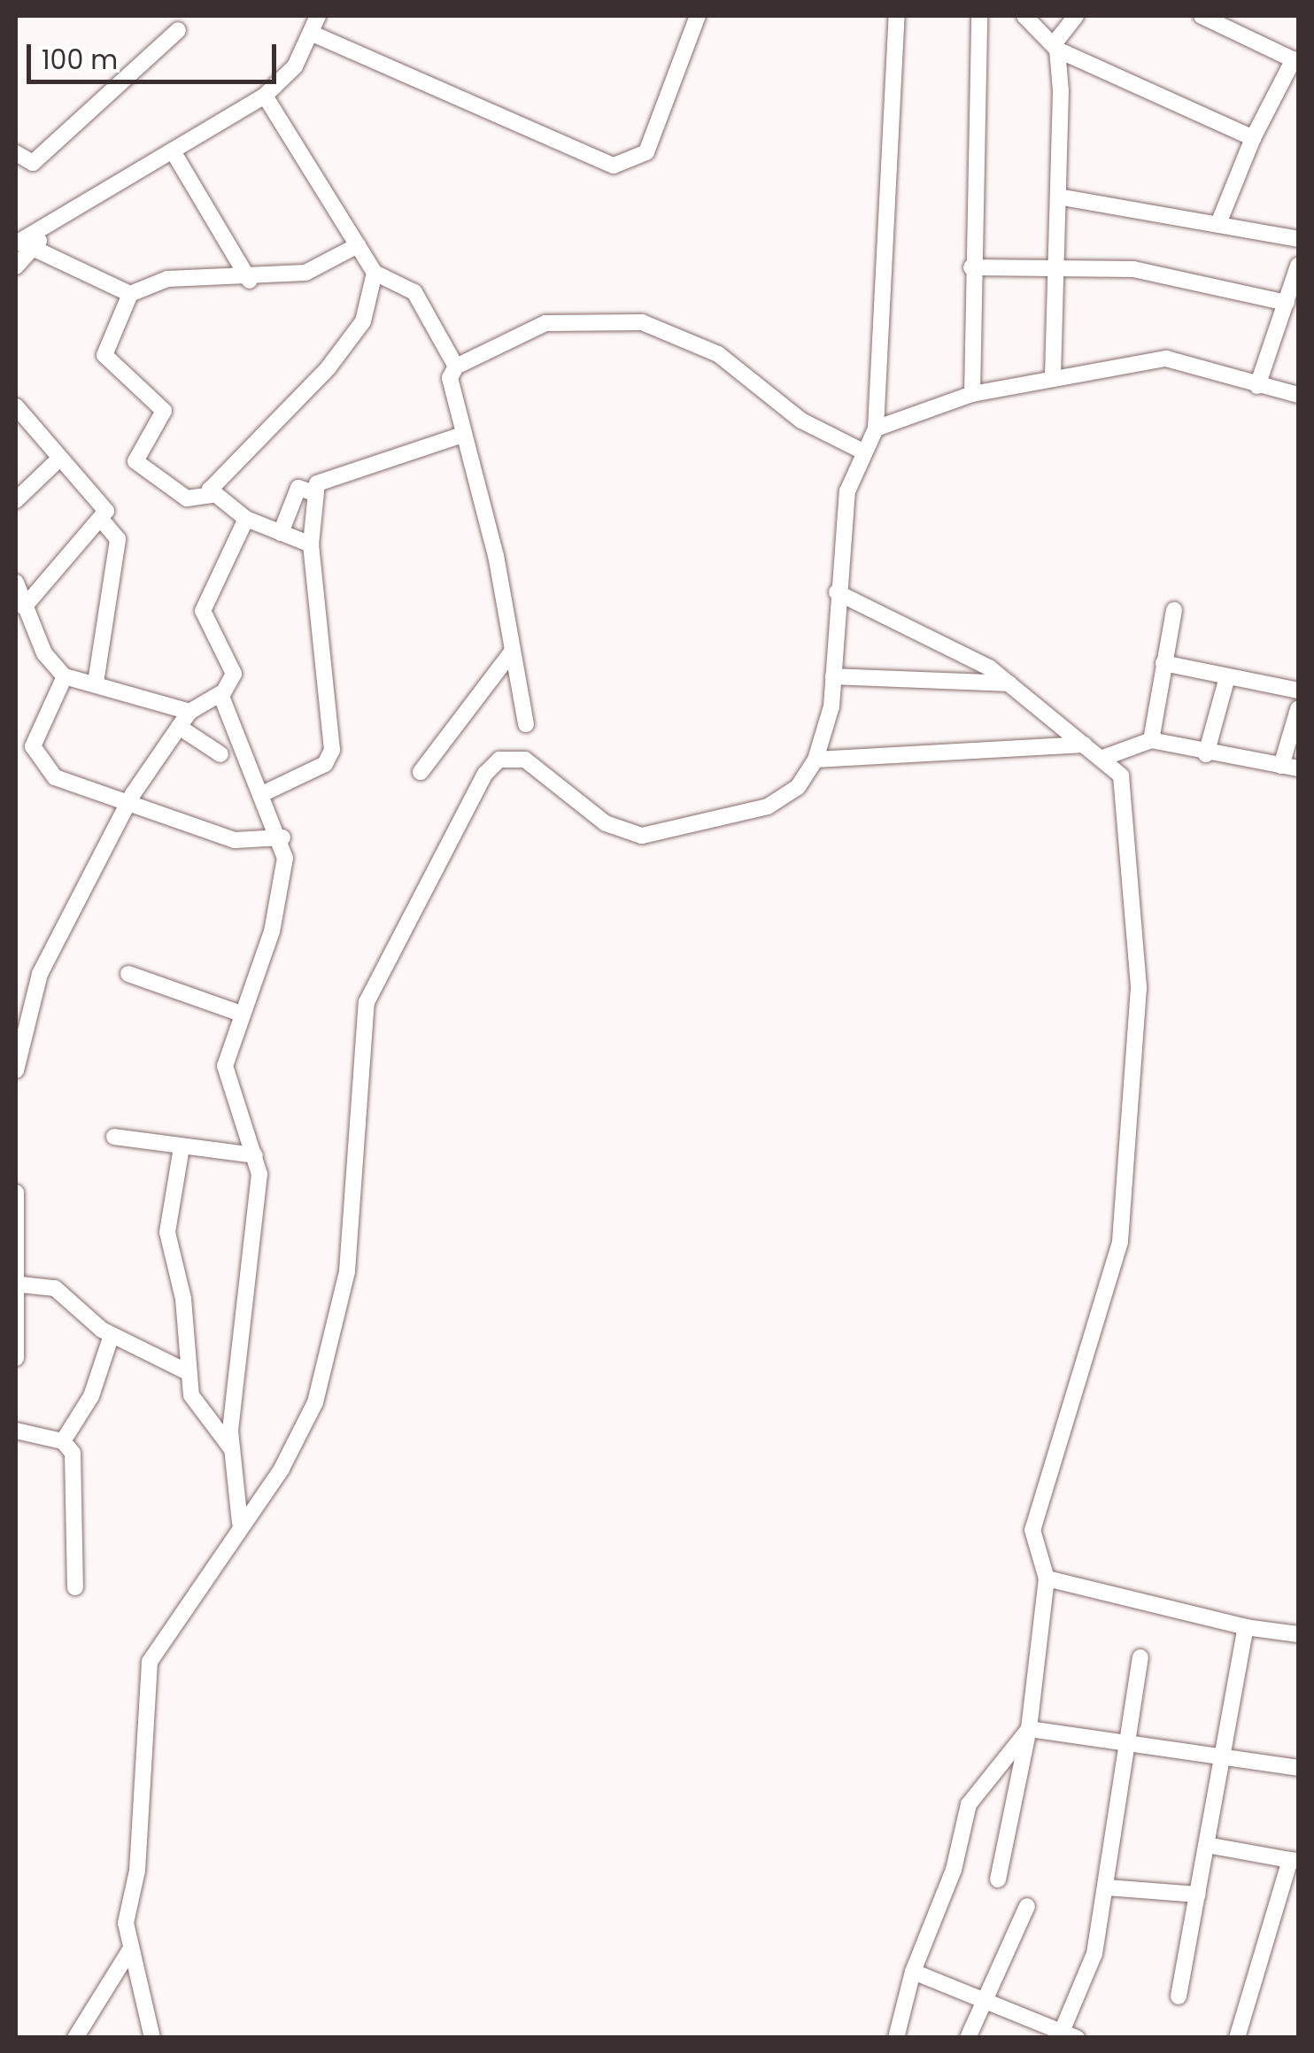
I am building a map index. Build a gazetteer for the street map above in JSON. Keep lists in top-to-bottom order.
{
  "scale_bar": "100 m"
}
